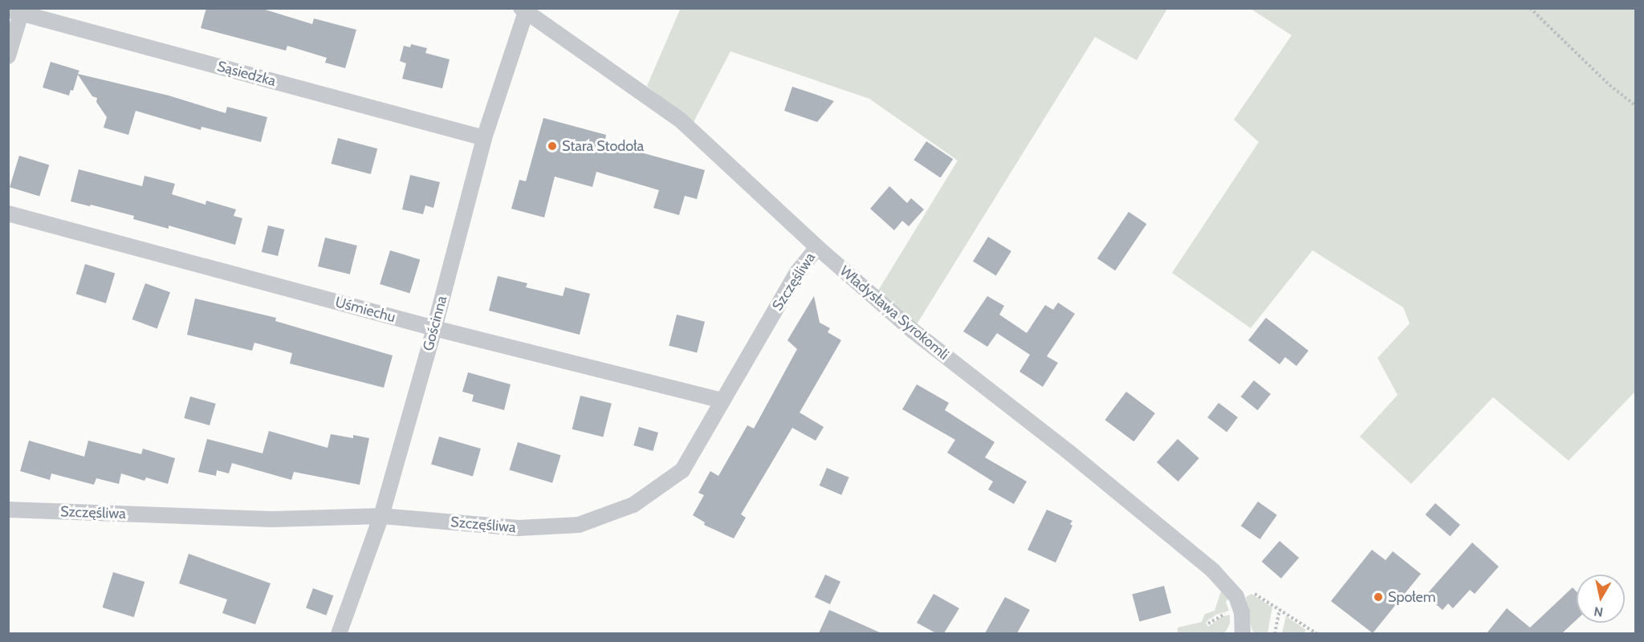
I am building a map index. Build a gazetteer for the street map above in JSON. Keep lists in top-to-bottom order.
{
  "streets": {
    "street": [
      "Sąsiedzka",
      "Szczęśliwa",
      "Uśmiechu",
      "Władysława Syrokomli",
      "Gościnna"
    ]
  },
  "crossings": [
    ["Sąsiedzka", "Gościnna"],
    ["Szczęśliwa", "Uśmiechu"],
    ["Szczęśliwa", "Władysława Syrokomli"],
    ["Szczęśliwa", "Gościnna"],
    ["Uśmiechu", "Gościnna"],
    ["Władysława Syrokomli", "Gościnna"]
  ],
  "places": ["Stara Stodoła", "Społem"],
  "north": "bottom"
}
